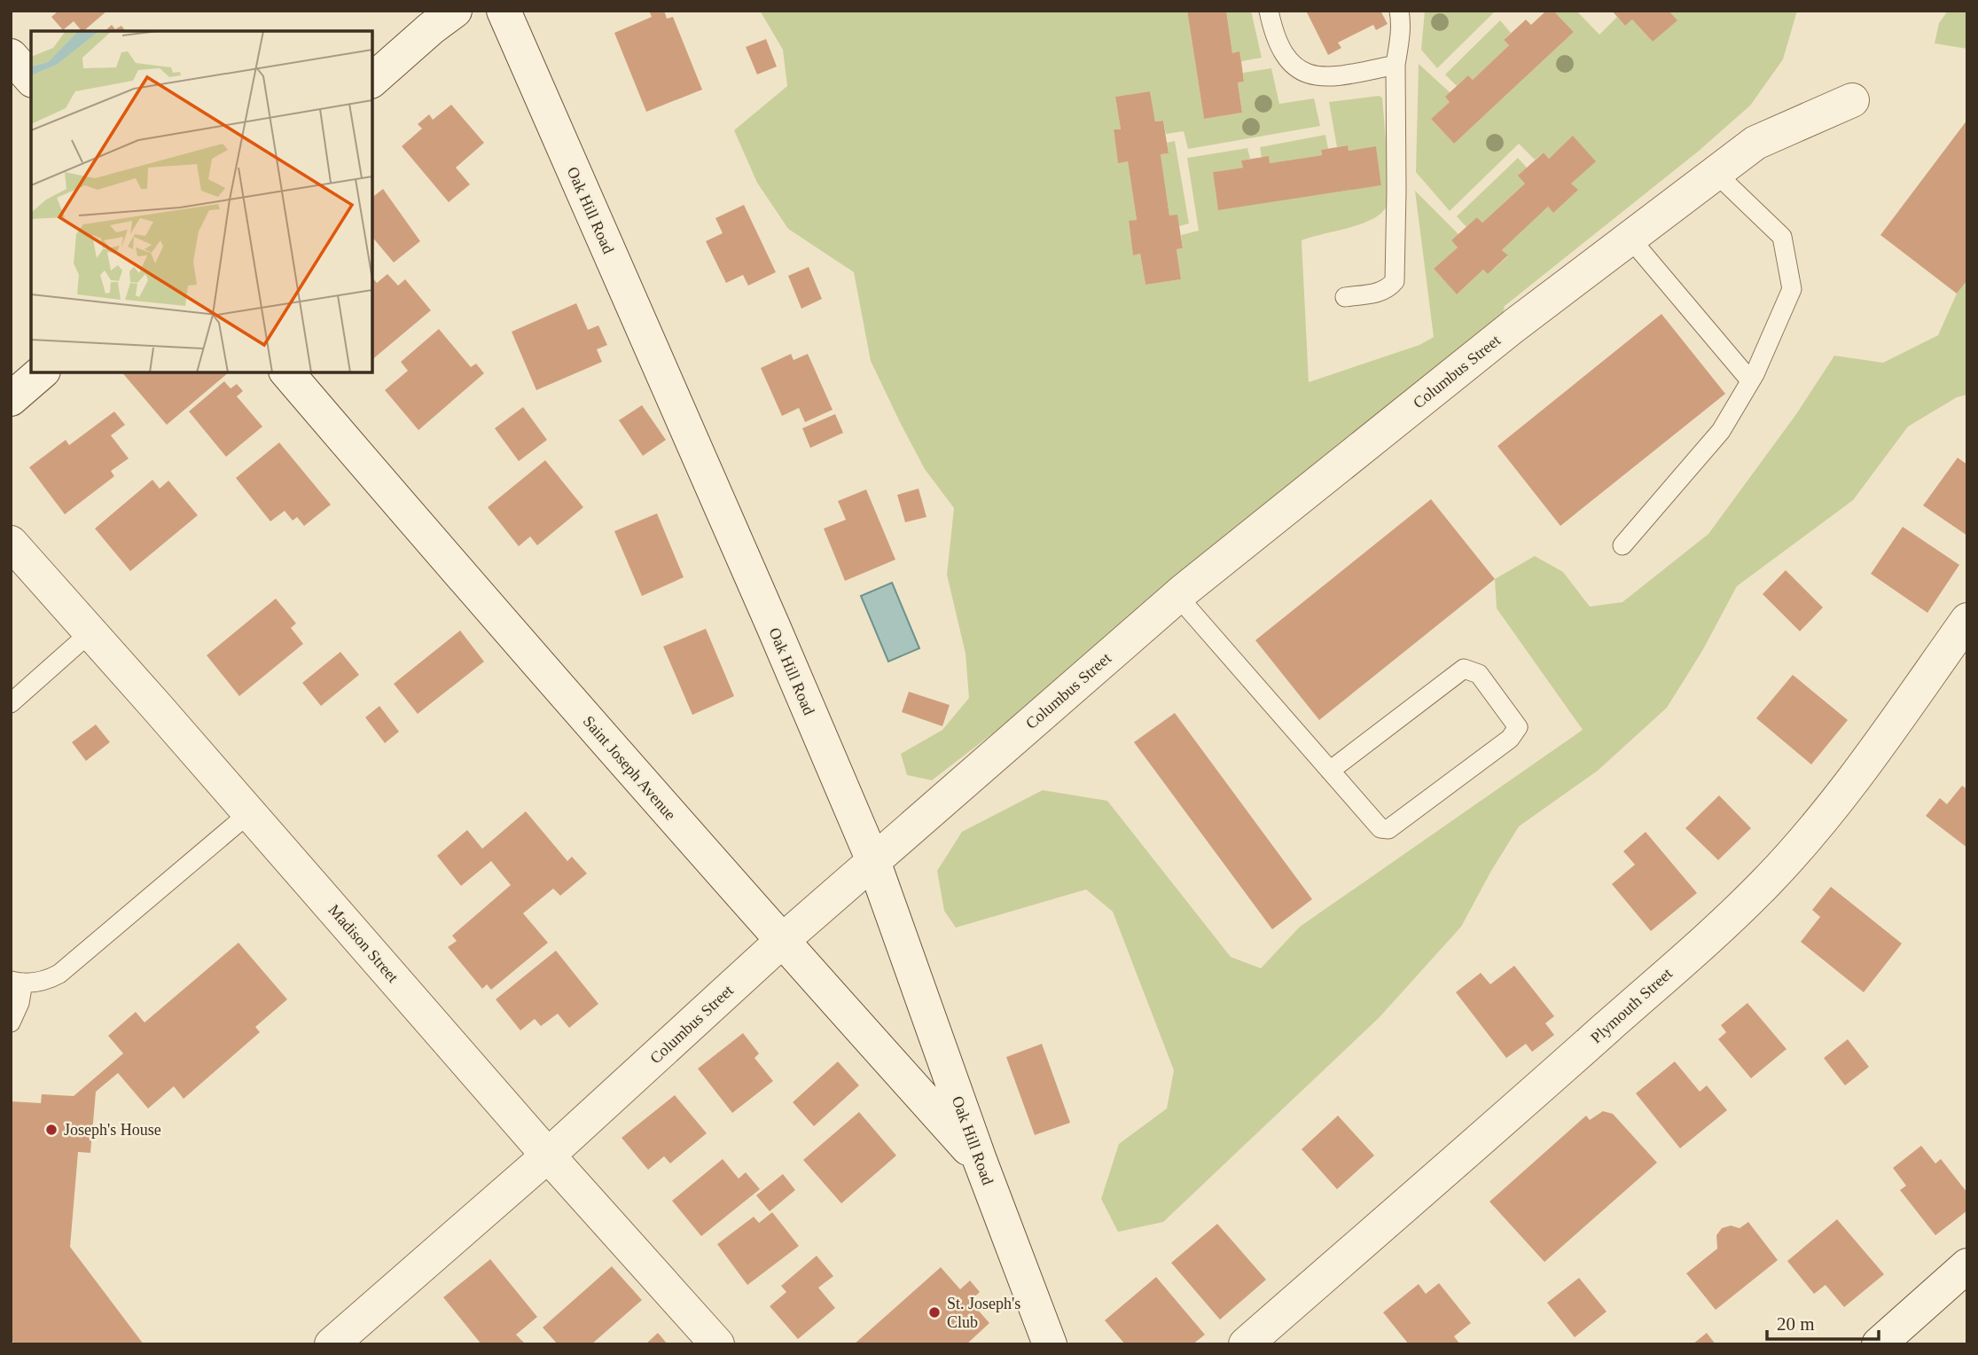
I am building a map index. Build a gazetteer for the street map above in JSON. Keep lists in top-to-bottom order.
{
  "streets": {
    "street": [
      "Oak Hill Road",
      "Columbus Street",
      "Saint Joseph Avenue",
      "Madison Street",
      "Plymouth Street"
    ]
  },
  "crossings": [
    ["Oak Hill Road", "Columbus Street"],
    ["Oak Hill Road", "Saint Joseph Avenue"],
    ["Columbus Street", "Saint Joseph Avenue"],
    ["Columbus Street", "Madison Street"]
  ],
  "places": ["Joseph's House", "St. Joseph's Club"],
  "scale_bar": "20 m"
}
